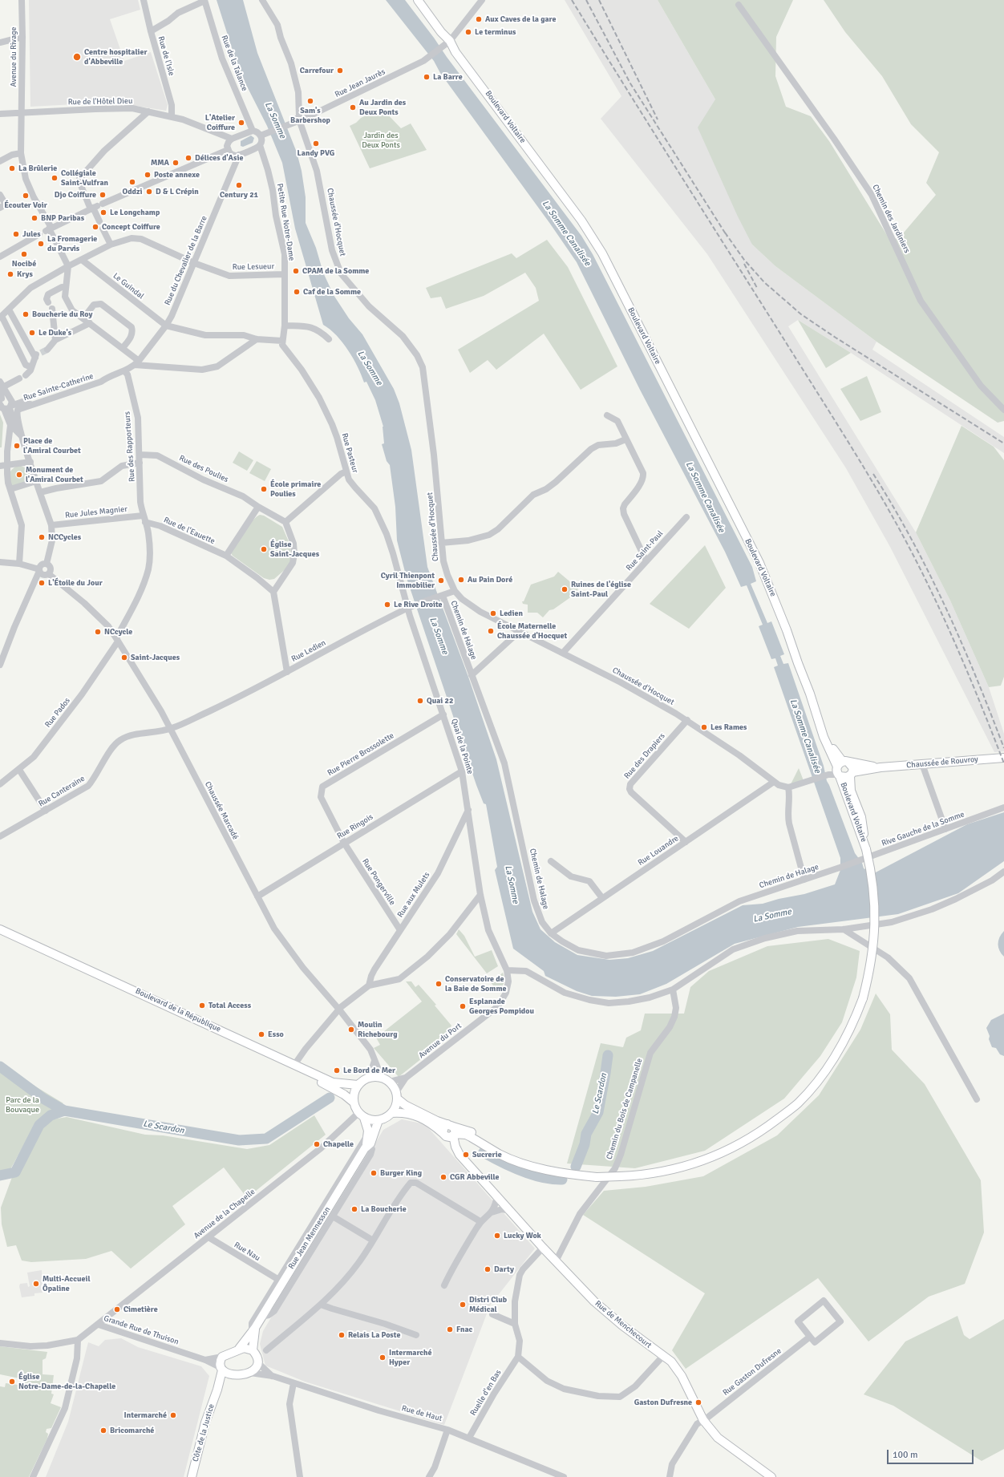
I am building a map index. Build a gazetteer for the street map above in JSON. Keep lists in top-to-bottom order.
{
  "streets": {
    "main road": [
      "Boulevard Voltaire",
      "Chaussée de Rouvroy",
      "Boulevard de la République",
      "Rue Jean Mennesson",
      "Rue de Menchecourt",
      "Côte de la Justice"
    ],
    "street": [
      "Rue de l'Isle",
      "Avenue du Rivage",
      "Rue de la Talance",
      "Rue Jean Jaurès",
      "Rue de l'Hôtel Dieu",
      "Chemin des Jardiniers",
      "Petite Rue Notre-Dame",
      "Chaussée d'Hocquet",
      "Rue du Chevalier de la Barre",
      "Rue Lesueur",
      "Le Guindal",
      "Rue Sainte-Catherine",
      "Rue des Rapporteurs",
      "Rue Pasteur",
      "Rue des Poulies",
      "Rue Jules Magnier",
      "Rue de l'Eauette",
      "Rue Saint-Paul",
      "Chemin de Halage",
      "Rue Ledien",
      "Rue Pados",
      "Quai de la Pointe",
      "Rue Pierre Brossolette",
      "Rue des Drapiers",
      "Rue Canteraine",
      "Chaussée Marcadé",
      "Rue Ringois",
      "Rive Gauche de la Somme",
      "Rue Louandre",
      "Rue Pongerville",
      "Rue aux Mulets",
      "Avenue du Port",
      "Chemin du Bois de Campanelle",
      "Avenue de la Chapelle",
      "Rue Nau",
      "Grande Rue de Thuison",
      "Rue Gaston Dufresne",
      "Ruelle d'en Bas",
      "Rue de Haut"
    ]
  },
  "crossings": [
    ["Rue de l'Isle", "Rue de l'Hôtel Dieu"],
    ["Avenue du Rivage", "Rue de l'Hôtel Dieu"],
    ["Rue Jean Jaurès", "Boulevard Voltaire"],
    ["Rue Jean Jaurès", "Chaussée d'Hocquet"],
    ["Boulevard Voltaire", "Chaussée de Rouvroy"],
    ["Petite Rue Notre-Dame", "Rue Lesueur"],
    ["Petite Rue Notre-Dame", "Rue Pasteur"],
    ["Chaussée d'Hocquet", "Rue Saint-Paul"],
    ["Chaussée d'Hocquet", "Rue Ledien"],
    ["Chaussée d'Hocquet", "Rue des Drapiers"],
    ["Chaussée d'Hocquet", "Rue Louandre"],
    ["Rue du Chevalier de la Barre", "Rue Lesueur"],
    ["Rue du Chevalier de la Barre", "Le Guindal"],
    ["Rue du Chevalier de la Barre", "Rue Sainte-Catherine"],
    ["Rue Lesueur", "Le Guindal"],
    ["Rue Sainte-Catherine", "Rue des Rapporteurs"],
    ["Rue des Rapporteurs", "Rue des Poulies"],
    ["Rue des Rapporteurs", "Rue Jules Magnier"],
    ["Rue des Rapporteurs", "Rue de l'Eauette"],
    ["Rue des Rapporteurs", "Rue Pados"],
    ["Rue Pasteur", "Rue Ledien"],
    ["Rue Pasteur", "Quai de la Pointe"],
    ["Rue de l'Eauette", "Rue Pados"],
    ["Chemin de Halage", "Rue Ledien"],
    ["Chemin de Halage", "Rive Gauche de la Somme"],
    ["Chemin de Halage", "Rue Louandre"],
    ["Rue Ledien", "Quai de la Pointe"],
    ["Rue Ledien", "Rue Canteraine"],
    ["Rue Ledien", "Chaussée Marcadé"],
    ["Rue Pados", "Chaussée Marcadé"],
    ["Quai de la Pointe", "Rue Pierre Brossolette"],
    ["Quai de la Pointe", "Rue Ringois"],
    ["Quai de la Pointe", "Rue aux Mulets"],
    ["Quai de la Pointe", "Avenue du Port"],
    ["Rue Pierre Brossolette", "Rue Ringois"],
    ["Rue Pierre Brossolette", "Rue Pongerville"],
    ["Rue des Drapiers", "Rue Louandre"],
    ["Rue Canteraine", "Chaussée Marcadé"],
    ["Chaussée Marcadé", "Rue Ringois"],
    ["Chaussée Marcadé", "Boulevard de la République"],
    ["Chaussée Marcadé", "Avenue du Port"],
    ["Chaussée Marcadé", "Avenue de la Chapelle"],
    ["Chaussée Marcadé", "Rue Jean Mennesson"],
    ["Rue Ringois", "Rue Pongerville"],
    ["Rue Pongerville", "Rue aux Mulets"],
    ["Boulevard de la République", "Avenue du Port"],
    ["Boulevard de la République", "Avenue de la Chapelle"],
    ["Boulevard de la République", "Rue Jean Mennesson"],
    ["Avenue du Port", "Avenue de la Chapelle"],
    ["Avenue du Port", "Rue Jean Mennesson"],
    ["Chemin du Bois de Campanelle", "Rue de Menchecourt"],
    ["Avenue de la Chapelle", "Rue Jean Mennesson"],
    ["Avenue de la Chapelle", "Rue Nau"],
    ["Avenue de la Chapelle", "Grande Rue de Thuison"],
    ["Rue Jean Mennesson", "Grande Rue de Thuison"],
    ["Rue Jean Mennesson", "Rue de Haut"],
    ["Rue Jean Mennesson", "Côte de la Justice"],
    ["Rue de Menchecourt", "Rue Gaston Dufresne"],
    ["Grande Rue de Thuison", "Rue de Haut"],
    ["Grande Rue de Thuison", "Côte de la Justice"],
    ["Ruelle d'en Bas", "Rue de Haut"],
    ["Rue de Haut", "Côte de la Justice"]
  ],
  "water": ["La Somme", "La Somme Canalisée", "Le Scardon"],
  "parks": ["Jardin des Deux Ponts", "Parc de la Bouvaque"],
  "places": [
    "Aux Caves de la gare",
    "Le terminus",
    "Centre hospitalier d'Abbeville",
    "Carrefour",
    "La Barre",
    "Sam's Barbershop",
    "Au Jardin des Deux Ponts",
    "L'Atelier Coiffure",
    "Landy PVG",
    "Délices d'Asie",
    "MMA",
    "La Brûlerie",
    "Poste annexe",
    "Collégiale Saint-Vulfran",
    "Oddzi",
    "Century 21",
    "D & L Crépin",
    "Djo Coiffure",
    "Écouter Voir",
    "Le Longchamp",
    "BNP Paribas",
    "Concept Coiffure",
    "Jules",
    "La Fromagerie du Parvis",
    "Nocibé",
    "CPAM de la Somme",
    "Krys",
    "Caf de la Somme",
    "Boucherie du Roy",
    "Le Duke's",
    "Place de l'Amiral Courbet",
    "Monument de l'Amiral Courbet",
    "École primaire Poulies",
    "NCCycles",
    "Église Saint-Jacques",
    "Au Pain Doré",
    "Cyril Thienpont Immobilier",
    "L'Étoile du Jour",
    "Ruines de l'église Saint-Paul",
    "Le Rive Droite",
    "Ledien",
    "École Maternelle Chaussée d'Hocquet",
    "NCcycle",
    "Saint-Jacques",
    "Quai 22",
    "Les Rames",
    "Conservatoire de la Baie de Somme",
    "Total Access",
    "Esplanade Georges Pompidou",
    "Moulin Richebourg",
    "Esso",
    "Le Bord de Mer",
    "Chapelle",
    "Sucrerie",
    "Burger King",
    "CGR Abbeville",
    "La Boucherie",
    "Lucky Wok",
    "Darty",
    "Multi-Accueil Ôpaline",
    "Distri Club Médical",
    "Cimetière",
    "Fnac",
    "Relais La Poste",
    "Intermarché Hyper",
    "Église Notre-Dame-de-la-Chapelle",
    "Gaston Dufresne",
    "Intermarché",
    "Bricomarché"
  ],
  "scale_bar": "100 m"
}
